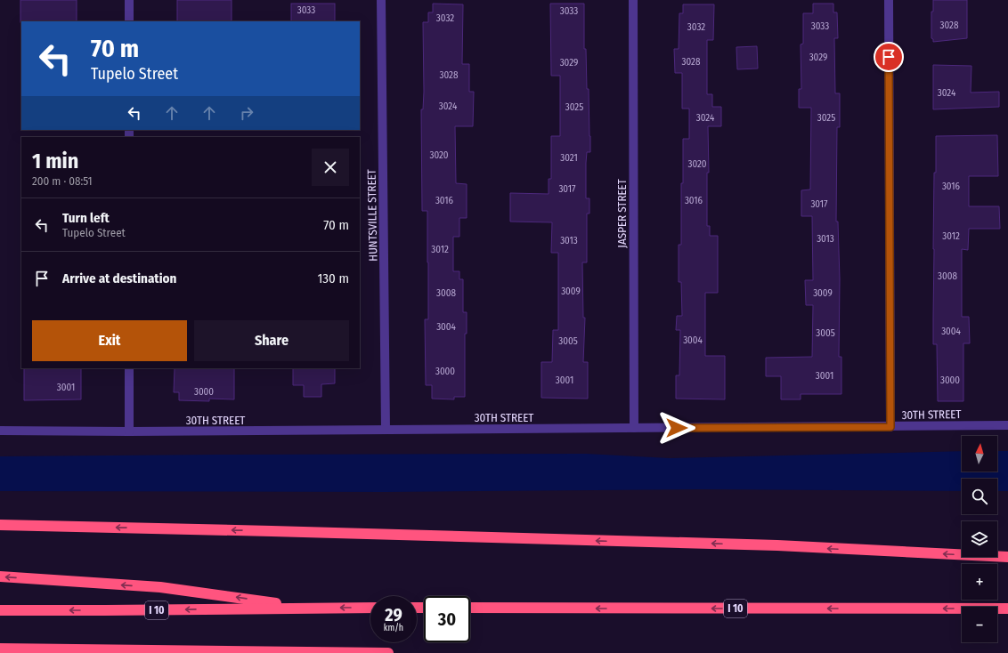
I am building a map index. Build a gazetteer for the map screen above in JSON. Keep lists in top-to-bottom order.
{
  "streets": {
    "highway": ["I 10"],
    "street": ["JASPER STREET", "HUNTSVILLE STREET", "30TH STREET"]
  },
  "crossings": [
    ["JASPER STREET", "30TH STREET"],
    ["HUNTSVILLE STREET", "30TH STREET"]
  ],
  "house_numbers": [
    "3033",
    "3033",
    "3032",
    "3028",
    "3033",
    "3032",
    "3029",
    "3028",
    "3029",
    "3028",
    "3024",
    "3024",
    "3025",
    "3024",
    "3025",
    "3020",
    "3021",
    "3020",
    "3016",
    "3017",
    "3016",
    "3016",
    "3017",
    "3012",
    "3013",
    "3013",
    "3012",
    "3008",
    "3009",
    "3008",
    "3009",
    "3004",
    "3004",
    "3005",
    "3004",
    "3005",
    "3000",
    "3001",
    "3001",
    "3000",
    "3001",
    "3000"
  ],
  "north": "top",
  "page": {
    "turn": ["70 m", "Tupelo Street"],
    "heading": ["1 min", "200 m · 08:51"],
    "list": [
      {
        "name": "Turn left",
        "note": "Tupelo Street",
        "value": "70 m"
      },
      {
        "name": "Arrive at destination",
        "value": "130 m"
      }
    ],
    "buttons": ["Exit", "Share"],
    "map_buttons": ["+", "−"],
    "speed": "29 km/h",
    "limit": "30"
  }
}
